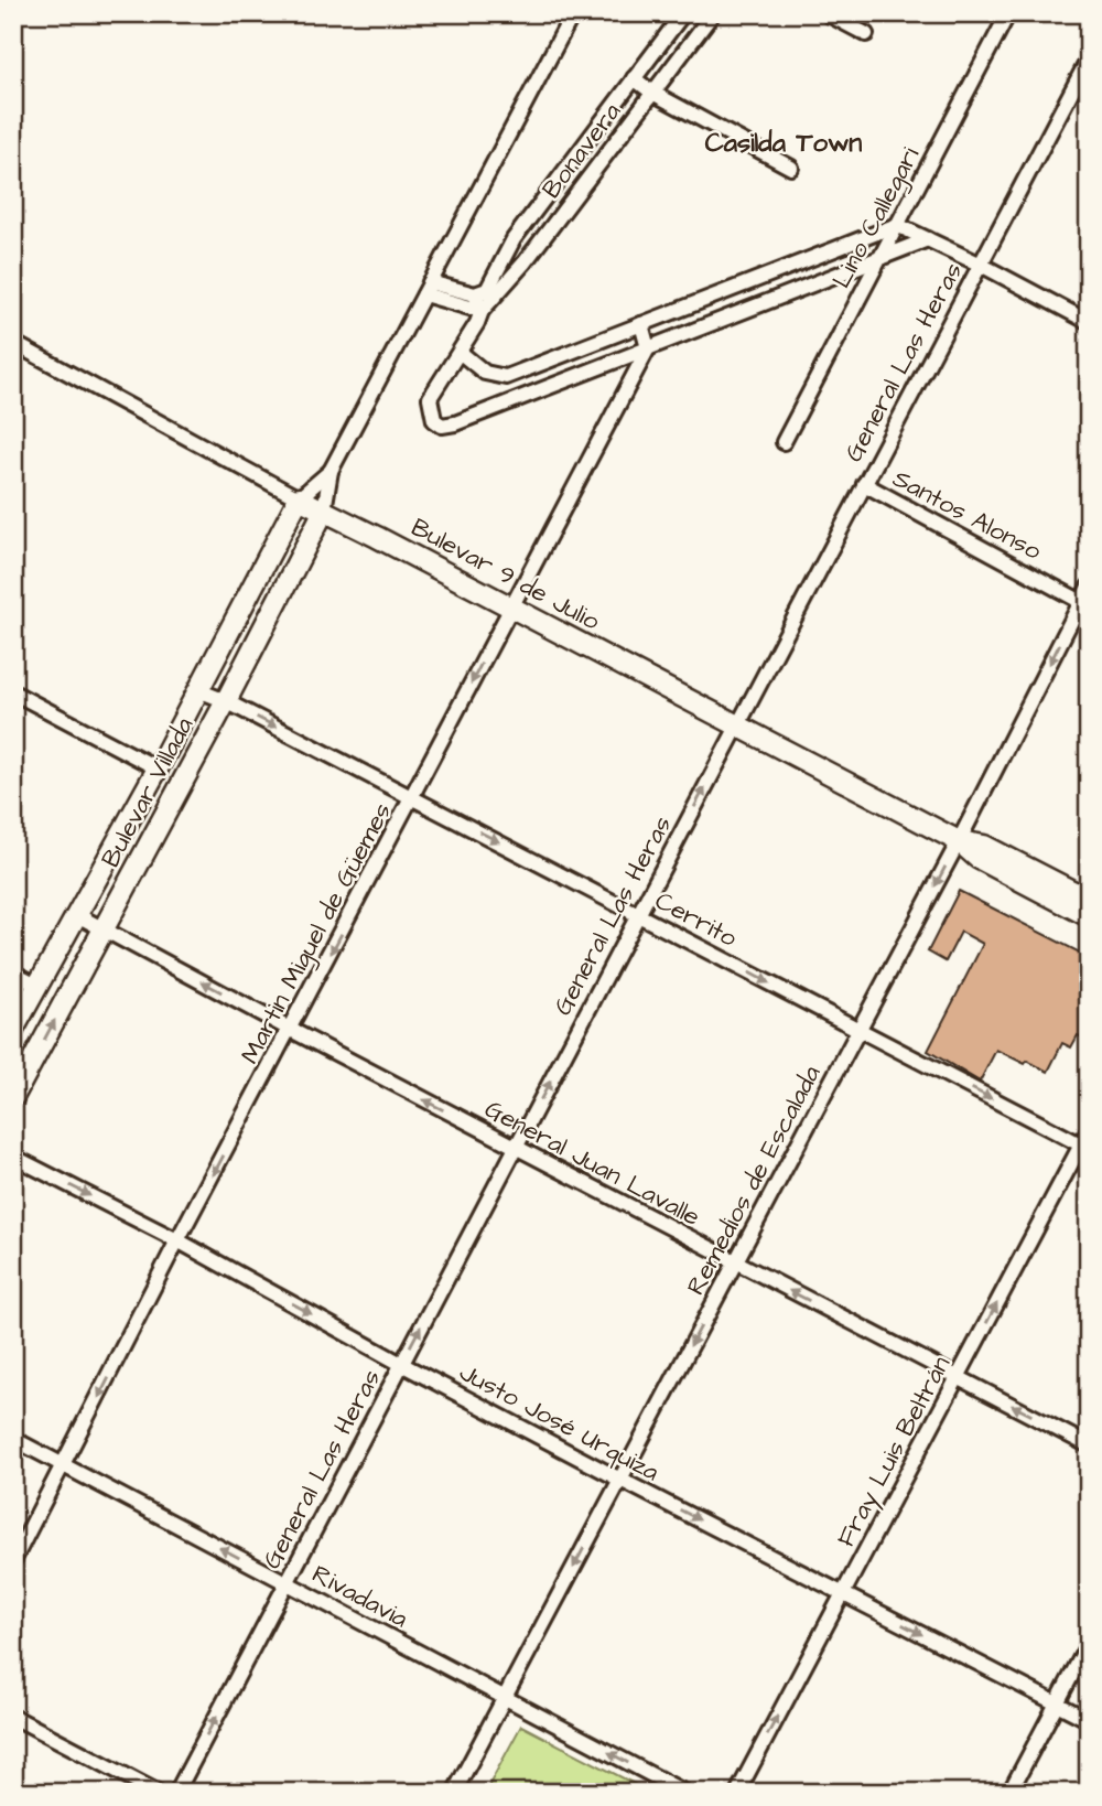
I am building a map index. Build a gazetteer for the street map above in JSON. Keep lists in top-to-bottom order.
{
  "streets": {
    "main road": ["Bulevar 9 de Julio", "Bulevar Villada"],
    "street": [
      "Bonavera",
      "Lino Callegari",
      "General Las Heras",
      "Santos Alonso",
      "Cerrito",
      "Martin Miguel de Güemes",
      "General Juan Lavalle",
      "Remedios de Escalada",
      "Justo José Urquiza",
      "Fray Luis Beltrán",
      "Rivadavia"
    ]
  },
  "crossings": [
    ["Bonavera", "Martin Miguel de Güemes"],
    ["General Las Heras", "Santos Alonso"],
    ["General Las Heras", "Bulevar 9 de Julio"],
    ["General Las Heras", "Cerrito"],
    ["General Las Heras", "General Juan Lavalle"],
    ["General Las Heras", "Justo José Urquiza"],
    ["General Las Heras", "Rivadavia"],
    ["Santos Alonso", "Remedios de Escalada"],
    ["Bulevar 9 de Julio", "Bulevar Villada"],
    ["Bulevar 9 de Julio", "Martin Miguel de Güemes"],
    ["Bulevar 9 de Julio", "Remedios de Escalada"],
    ["Bulevar Villada", "Cerrito"],
    ["Bulevar Villada", "General Juan Lavalle"],
    ["Cerrito", "Martin Miguel de Güemes"],
    ["Cerrito", "Remedios de Escalada"],
    ["Cerrito", "Fray Luis Beltrán"],
    ["Martin Miguel de Güemes", "General Juan Lavalle"],
    ["Martin Miguel de Güemes", "Justo José Urquiza"],
    ["Martin Miguel de Güemes", "Rivadavia"],
    ["General Juan Lavalle", "Remedios de Escalada"],
    ["General Juan Lavalle", "Fray Luis Beltrán"],
    ["Remedios de Escalada", "Justo José Urquiza"],
    ["Remedios de Escalada", "Rivadavia"],
    ["Justo José Urquiza", "Fray Luis Beltrán"]
  ],
  "one_way": [
    "General Las Heras",
    "Cerrito",
    "Martin Miguel de Güemes",
    "General Juan Lavalle",
    "Remedios de Escalada",
    "Justo José Urquiza",
    "Fray Luis Beltrán",
    "Rivadavia"
  ],
  "districts": ["Casilda Town"]
}
